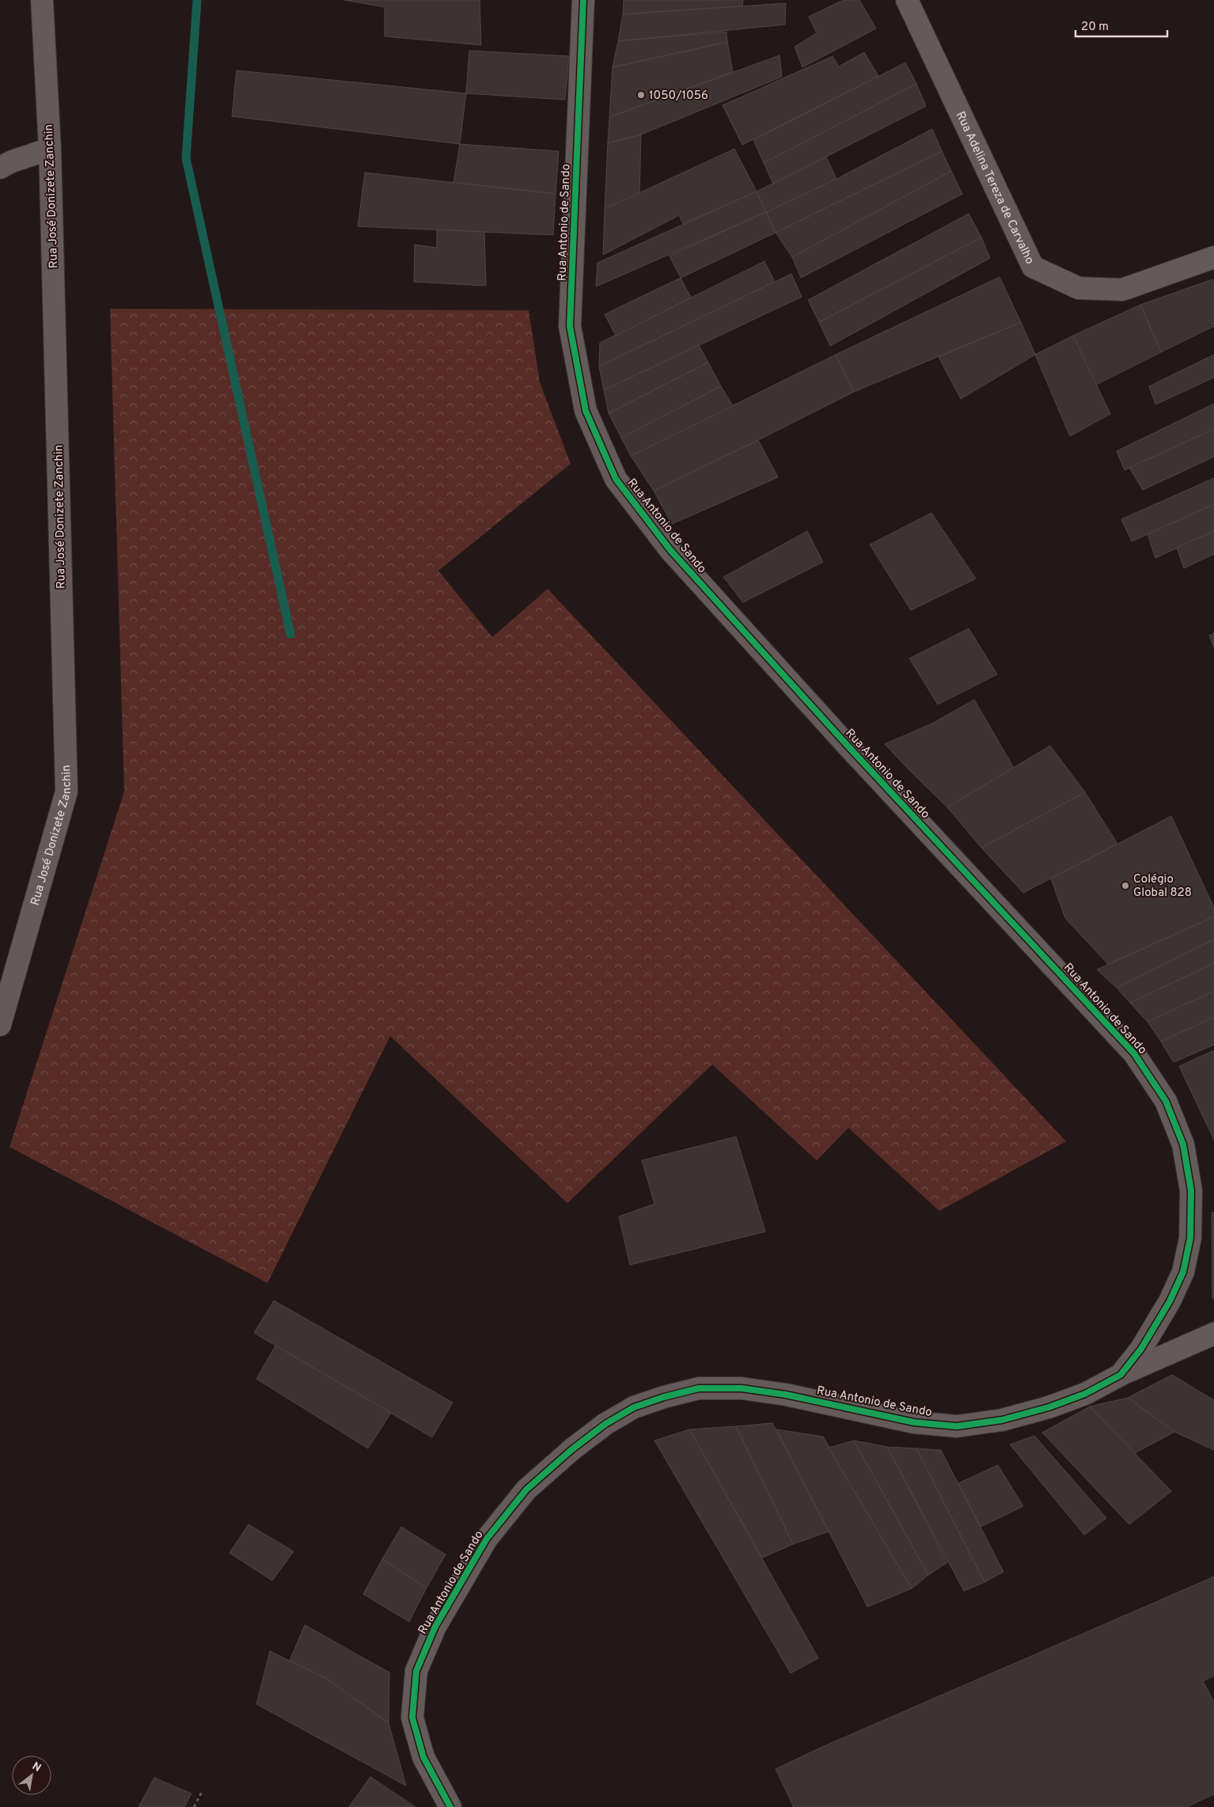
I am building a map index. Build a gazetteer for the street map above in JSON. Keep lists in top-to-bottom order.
{
  "streets": {
    "street": ["Rua Adelina Tereza de Carvalho", "Rua José Donizete Zanchin", "Rua Antonio de Sando"]
  },
  "places": ["1050/1056", "Colégio Global 828"],
  "scale_bar": "20 m",
  "north": "top right"
}
